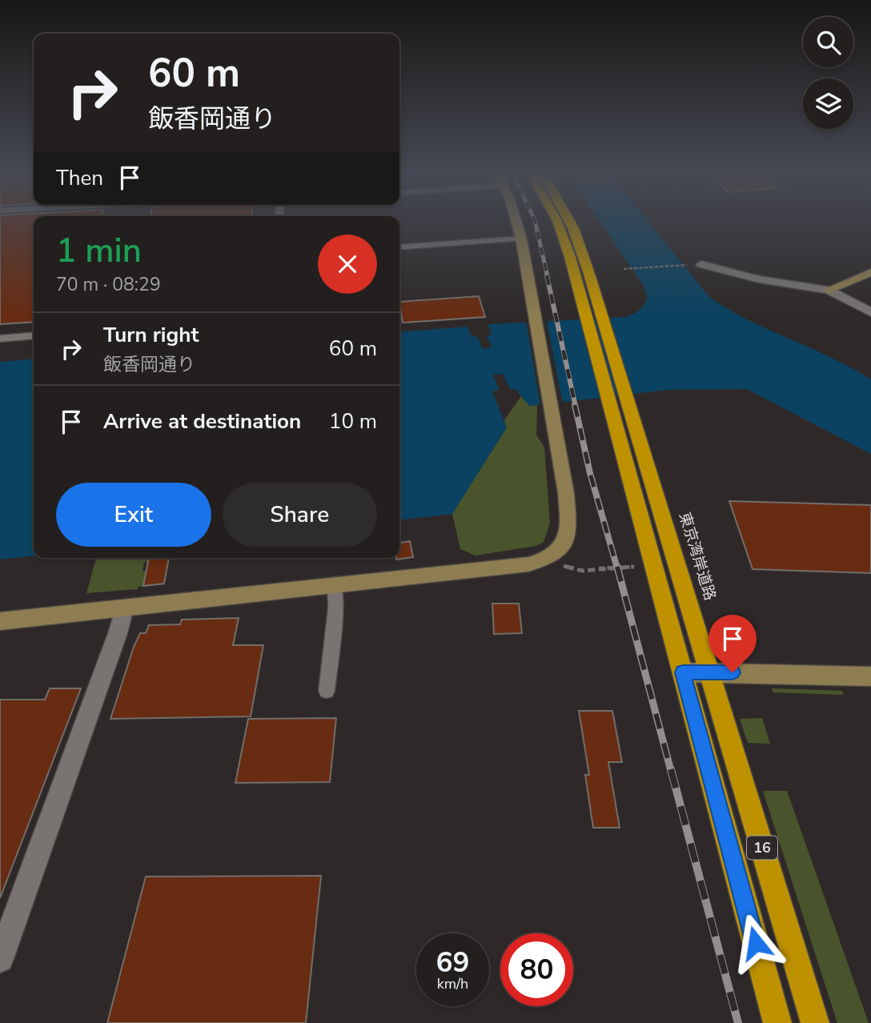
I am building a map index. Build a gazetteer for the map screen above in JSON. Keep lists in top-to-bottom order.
{
  "streets": {
    "highway": ["東京湾岸道路", "16"]
  },
  "page": {
    "turn": ["60 m", "飯香岡通り"],
    "then": "Then",
    "heading": ["1 min", "70 m · 08:29"],
    "list": [
      {
        "name": "Turn right",
        "note": "飯香岡通り",
        "value": "60 m"
      },
      {
        "name": "Arrive at destination",
        "value": "10 m"
      }
    ],
    "buttons": ["Exit", "Share"],
    "speed": "69 km/h",
    "limit": "80"
  }
}
